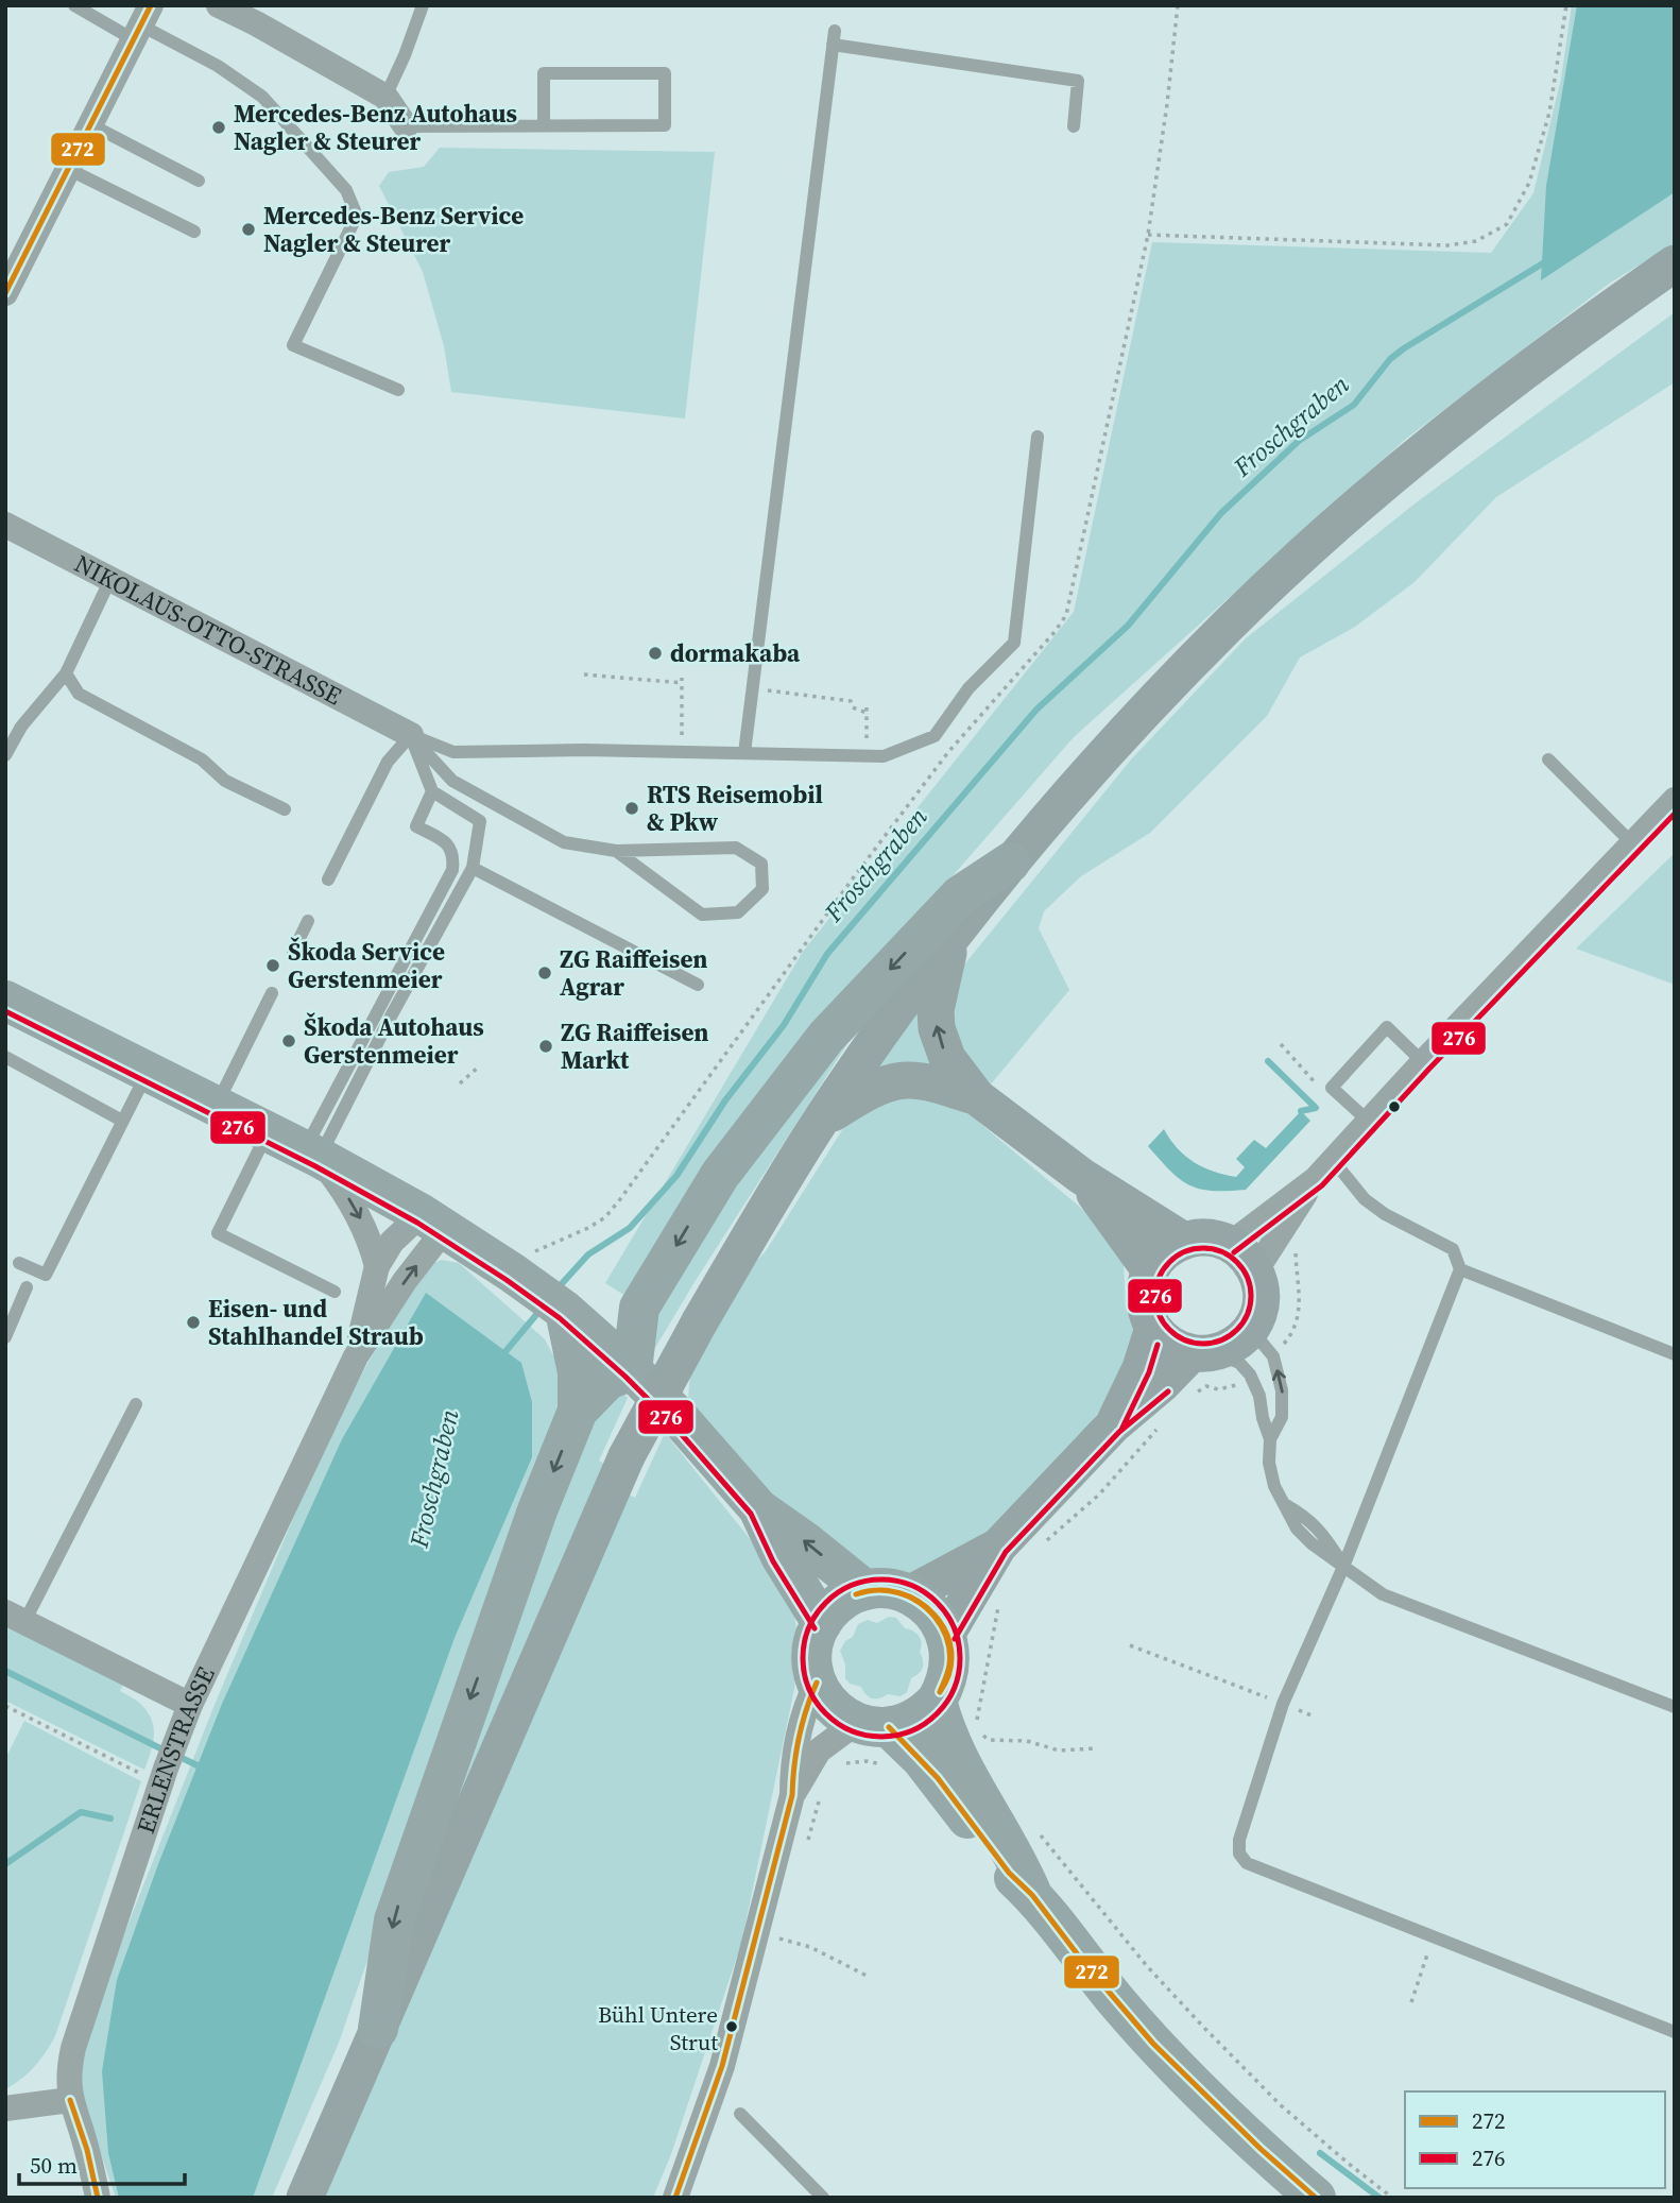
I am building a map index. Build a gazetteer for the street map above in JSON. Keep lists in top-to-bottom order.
{
  "streets": {
    "street": ["NIKOLAUS-OTTO-STRASSE", "ERLENSTRASSE"]
  },
  "water": ["Froschgraben"],
  "places": [
    "Mercedes-Benz Autohaus Nagler & Steurer",
    "Mercedes-Benz Service Nagler & Steurer",
    "dormakaba",
    "RTS Reisemobil & Pkw",
    "Škoda Service Gerstenmeier",
    "ZG Raiffeisen Agrar",
    "Škoda Autohaus Gerstenmeier",
    "ZG Raiffeisen Markt",
    "Eisen- und Stahlhandel Straub",
    "Bühl Untere Strut"
  ],
  "lines": ["transit line 272", "transit line 276"],
  "legend": ["272", "276"],
  "scale_bar": "50 m"
}
